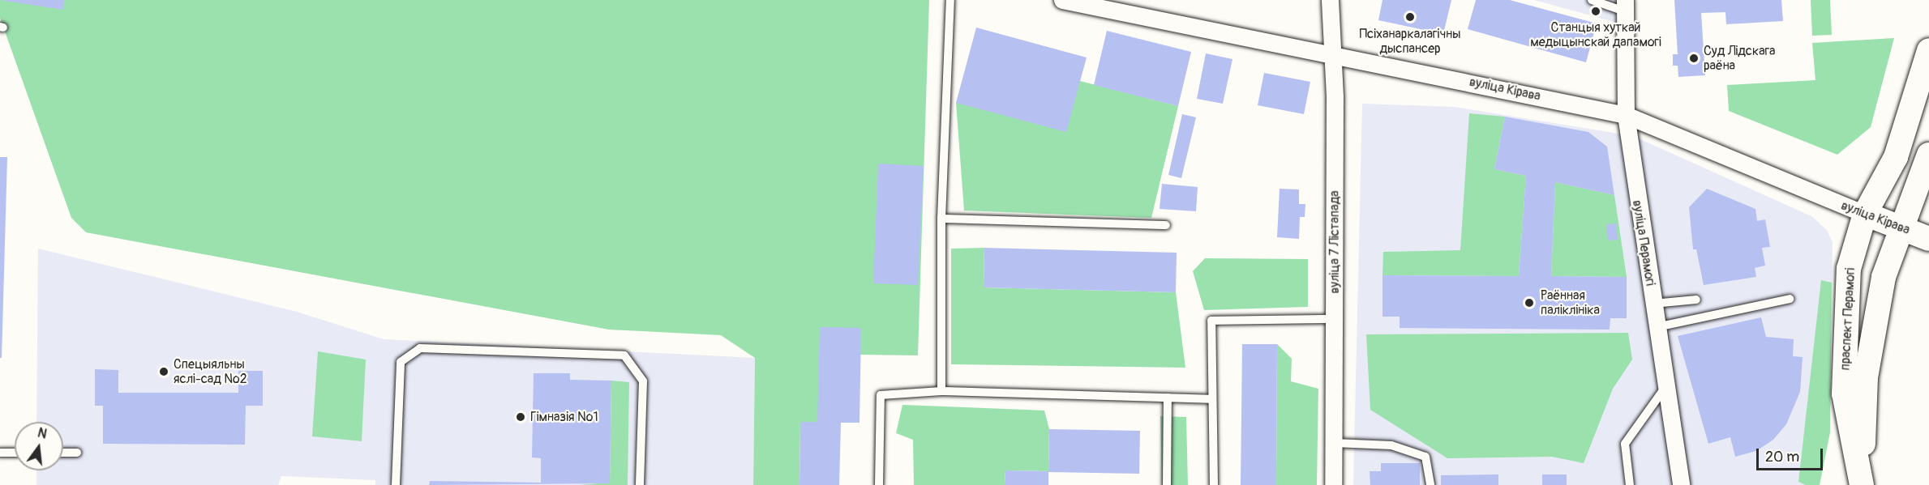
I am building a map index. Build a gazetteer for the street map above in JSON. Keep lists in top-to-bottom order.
{
  "streets": {
    "main road": ["вуліца Кірава", "праспект Перамогі"],
    "street": ["вуліца 7 Лістапада", "вуліца Перамогі"]
  },
  "crossings": [
    ["вуліца Кірава", "вуліца 7 Лістапада"],
    ["вуліца Кірава", "вуліца Перамогі"],
    ["вуліца Кірава", "праспект Перамогі"]
  ],
  "places": [
    "Станцыя хуткай медыцынскай дапамогі",
    "Псіханаркалагічны дыспансер",
    "Суд Лідскага раёна",
    "Раённая паліклініка",
    "Спецыяльны яслі-сад №2",
    "Гімназія №1"
  ],
  "scale_bar": "20 m",
  "north": "top"
}
